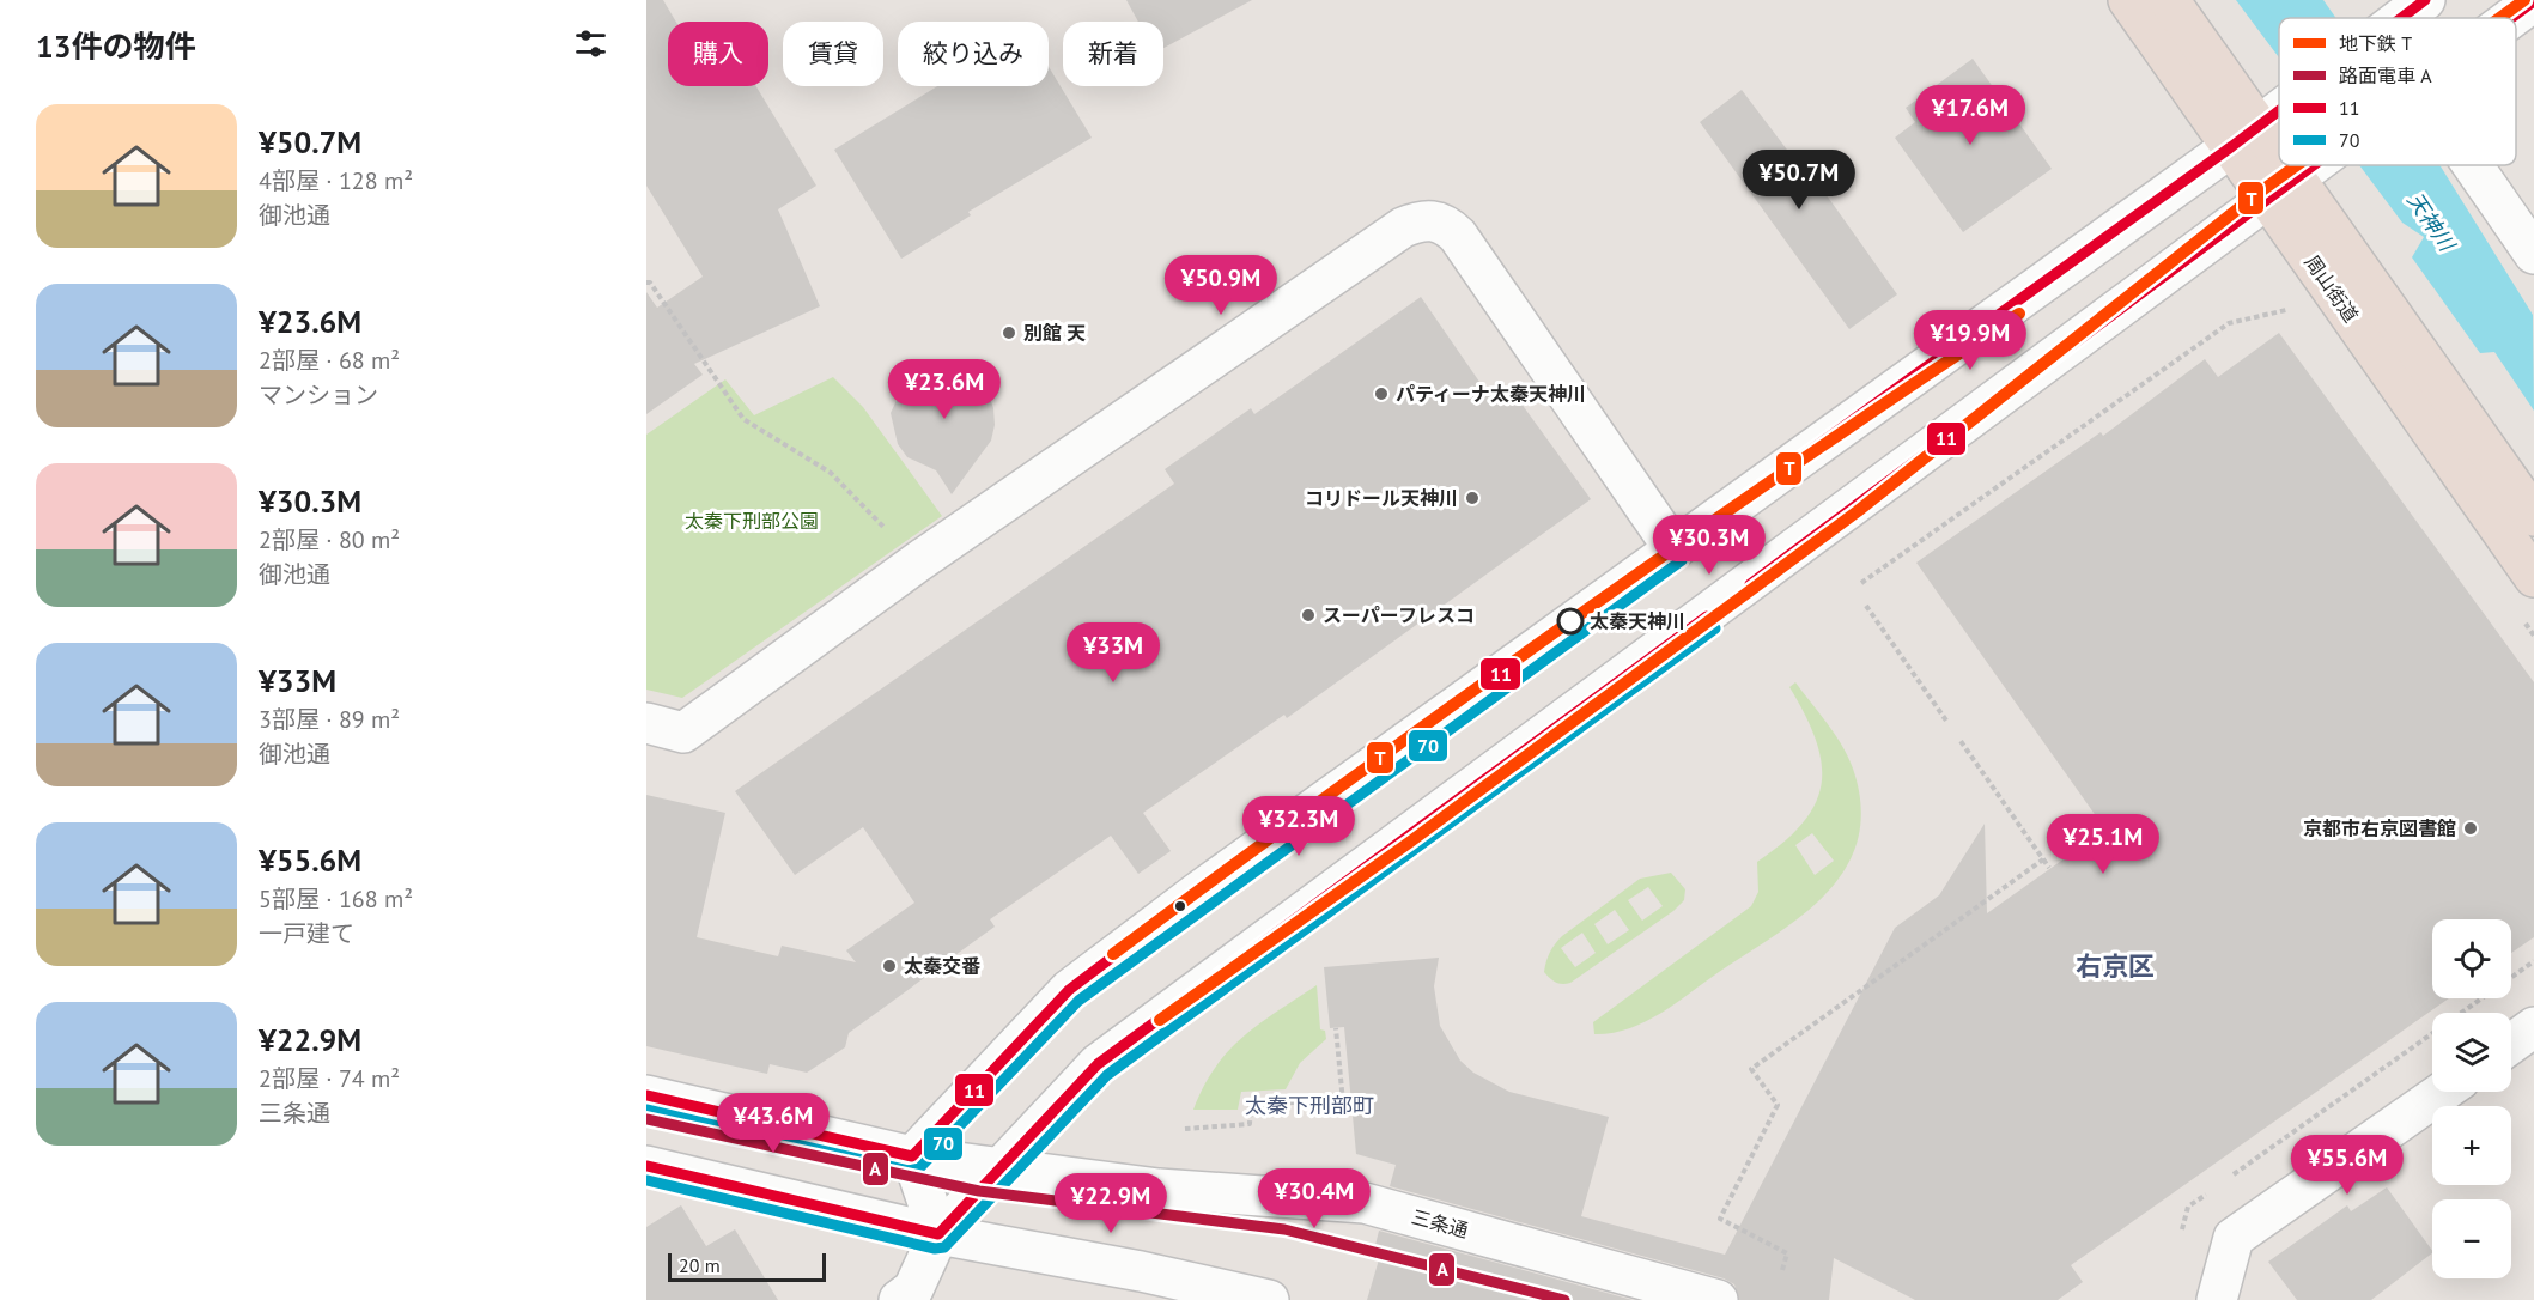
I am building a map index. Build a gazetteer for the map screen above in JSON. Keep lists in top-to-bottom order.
{
  "streets": {
    "highway": ["周山街道"],
    "street": ["三条通"]
  },
  "districts": ["右京区", "太秦下刑部町"],
  "water": ["天神川"],
  "parks": ["太秦下刑部公園"],
  "places": [
    "別館 天",
    "パティーナ太秦天神川",
    "コリドール天神川",
    "スーパーフレスコ",
    "太秦天神川",
    "京都市右京図書館",
    "太秦交番"
  ],
  "lines": [
    "metro line T",
    "transit line 11",
    "transit line 70",
    "tram line A"
  ],
  "legend": [
    "地下鉄 T",
    "路面電車 A",
    "11",
    "70"
  ],
  "scale_bar": "20 m",
  "page": {
    "heading": "13件の物件",
    "chip": [
      "購入",
      "賃貸",
      "絞り込み",
      "新着"
    ],
    "price": [
      "¥17.6M",
      "¥50.7M",
      "¥50.9M",
      "¥19.9M",
      "¥23.6M",
      "¥30.3M",
      "¥33M",
      "¥32.3M",
      "¥25.1M",
      "¥43.6M",
      "¥55.6M",
      "¥30.4M",
      "¥22.9M"
    ],
    "list": [
      {
        "name": "¥50.7M",
        "note": "4部屋 · 128 m² · 御池通"
      },
      {
        "name": "¥23.6M",
        "note": "2部屋 · 68 m² · マンション"
      },
      {
        "name": "¥30.3M",
        "note": "2部屋 · 80 m² · 御池通"
      },
      {
        "name": "¥33M",
        "note": "3部屋 · 89 m² · 御池通"
      },
      {
        "name": "¥55.6M",
        "note": "5部屋 · 168 m² · 一戸建て"
      },
      {
        "name": "¥22.9M",
        "note": "2部屋 · 74 m² · 三条通"
      }
    ],
    "map_buttons": ["+", "−"],
    "scale": "20 m"
  }
}
